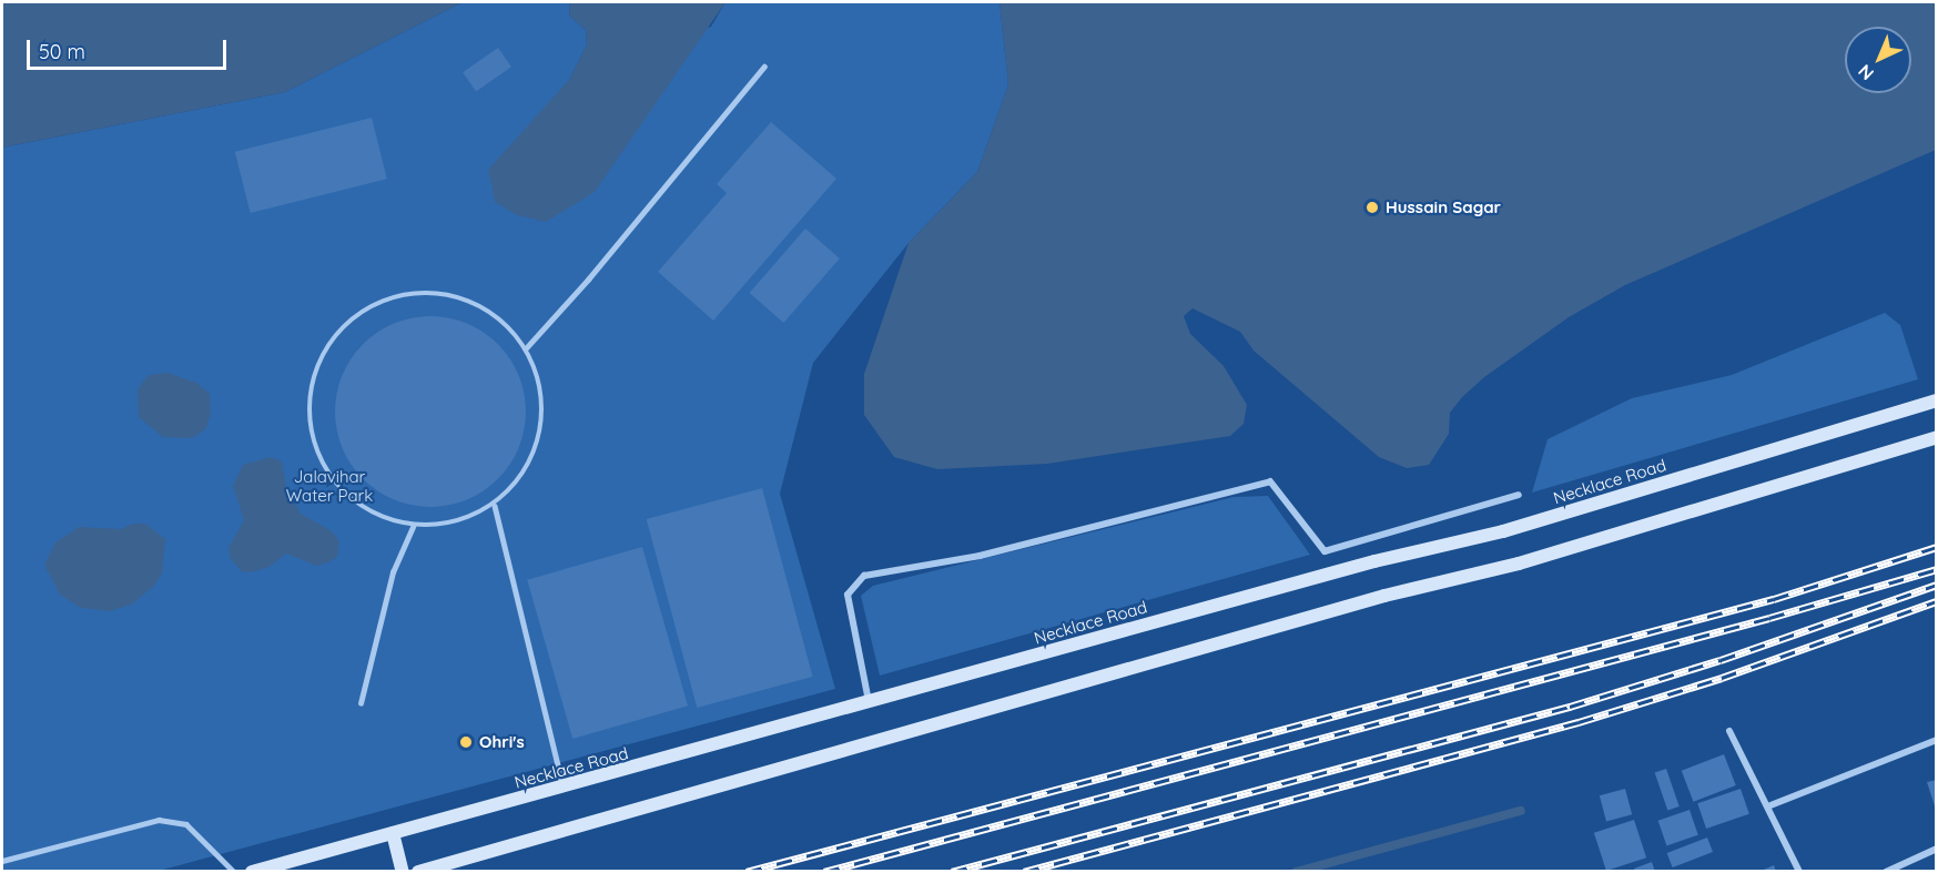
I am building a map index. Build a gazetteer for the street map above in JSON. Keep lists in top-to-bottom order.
{
  "streets": {
    "main road": ["Necklace Road"]
  },
  "parks": ["Jalavihar Water Park"],
  "places": ["Hussain Sagar", "Ohri's"],
  "scale_bar": "50 m",
  "north": "bottom left"
}
